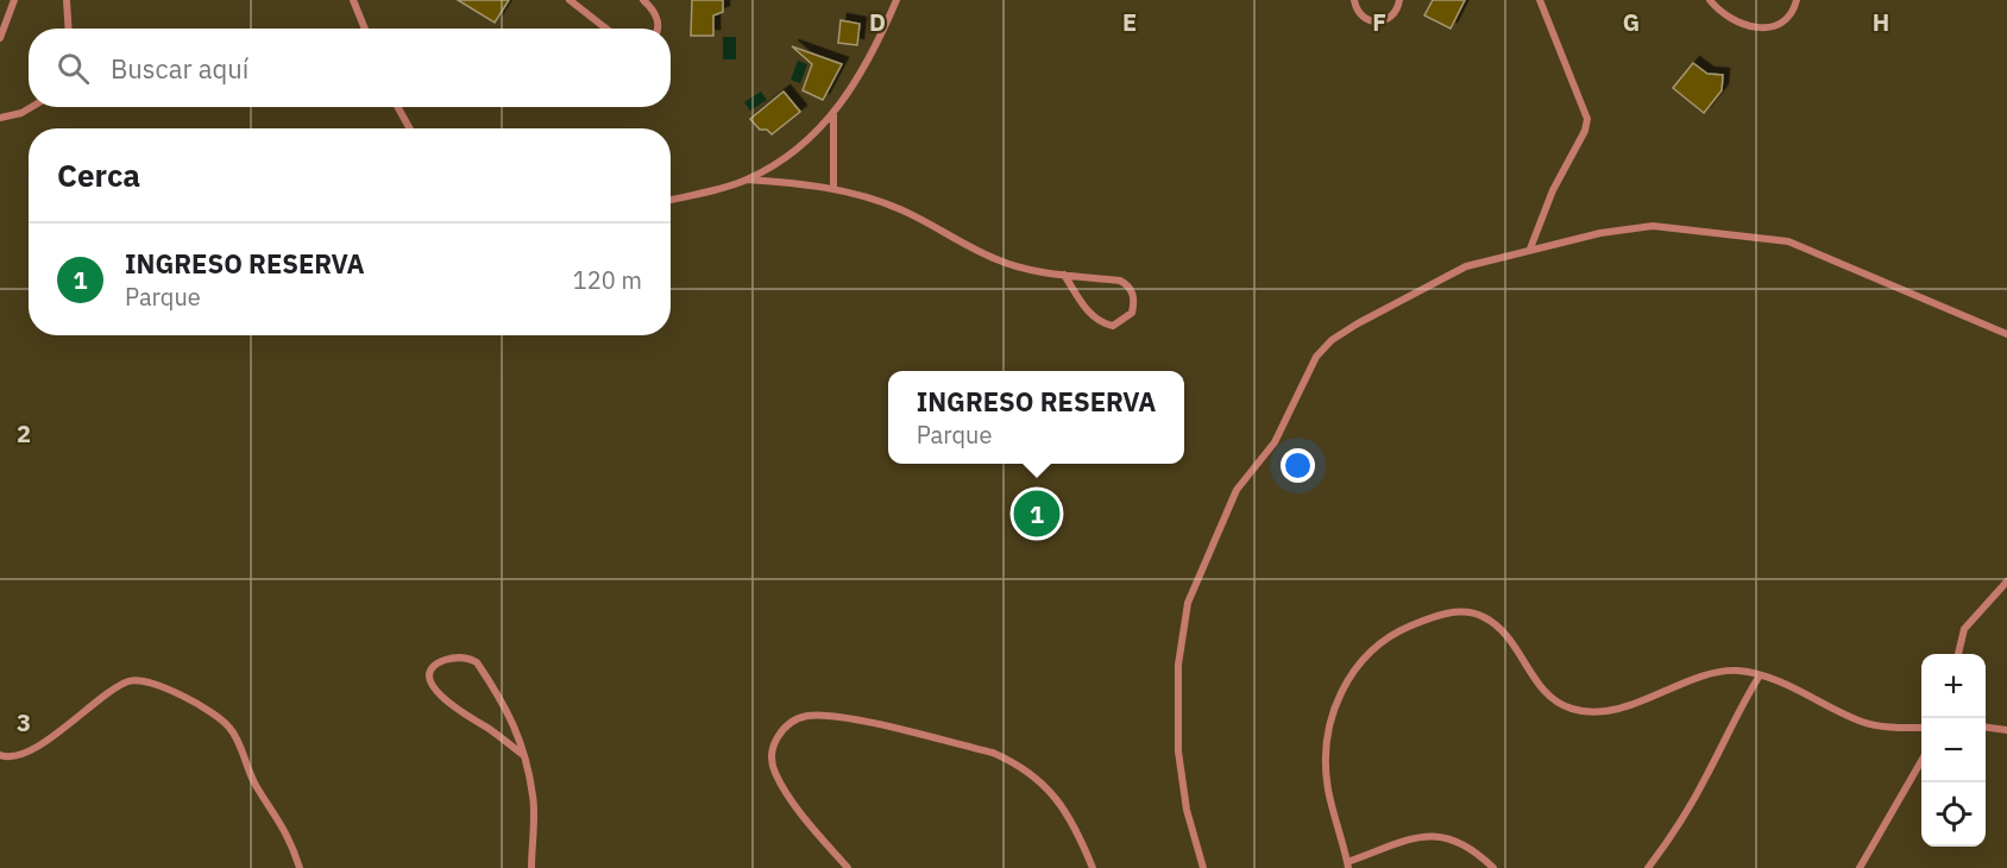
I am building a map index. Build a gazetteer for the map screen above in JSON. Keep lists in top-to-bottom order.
{
  "page": {
    "search": "Buscar aquí",
    "heading": "Cerca",
    "list": [
      {
        "mark": "1",
        "name": "INGRESO RESERVA",
        "note": "Parque",
        "value": "120 m"
      }
    ],
    "popup": ["INGRESO RESERVA", "Parque"],
    "pins": "1",
    "map_buttons": ["+", "−"]
  },
  "grid": {
    "columns": [
      "D",
      "E",
      "F",
      "G",
      "H"
    ],
    "rows": ["2", "3"]
  }
}
